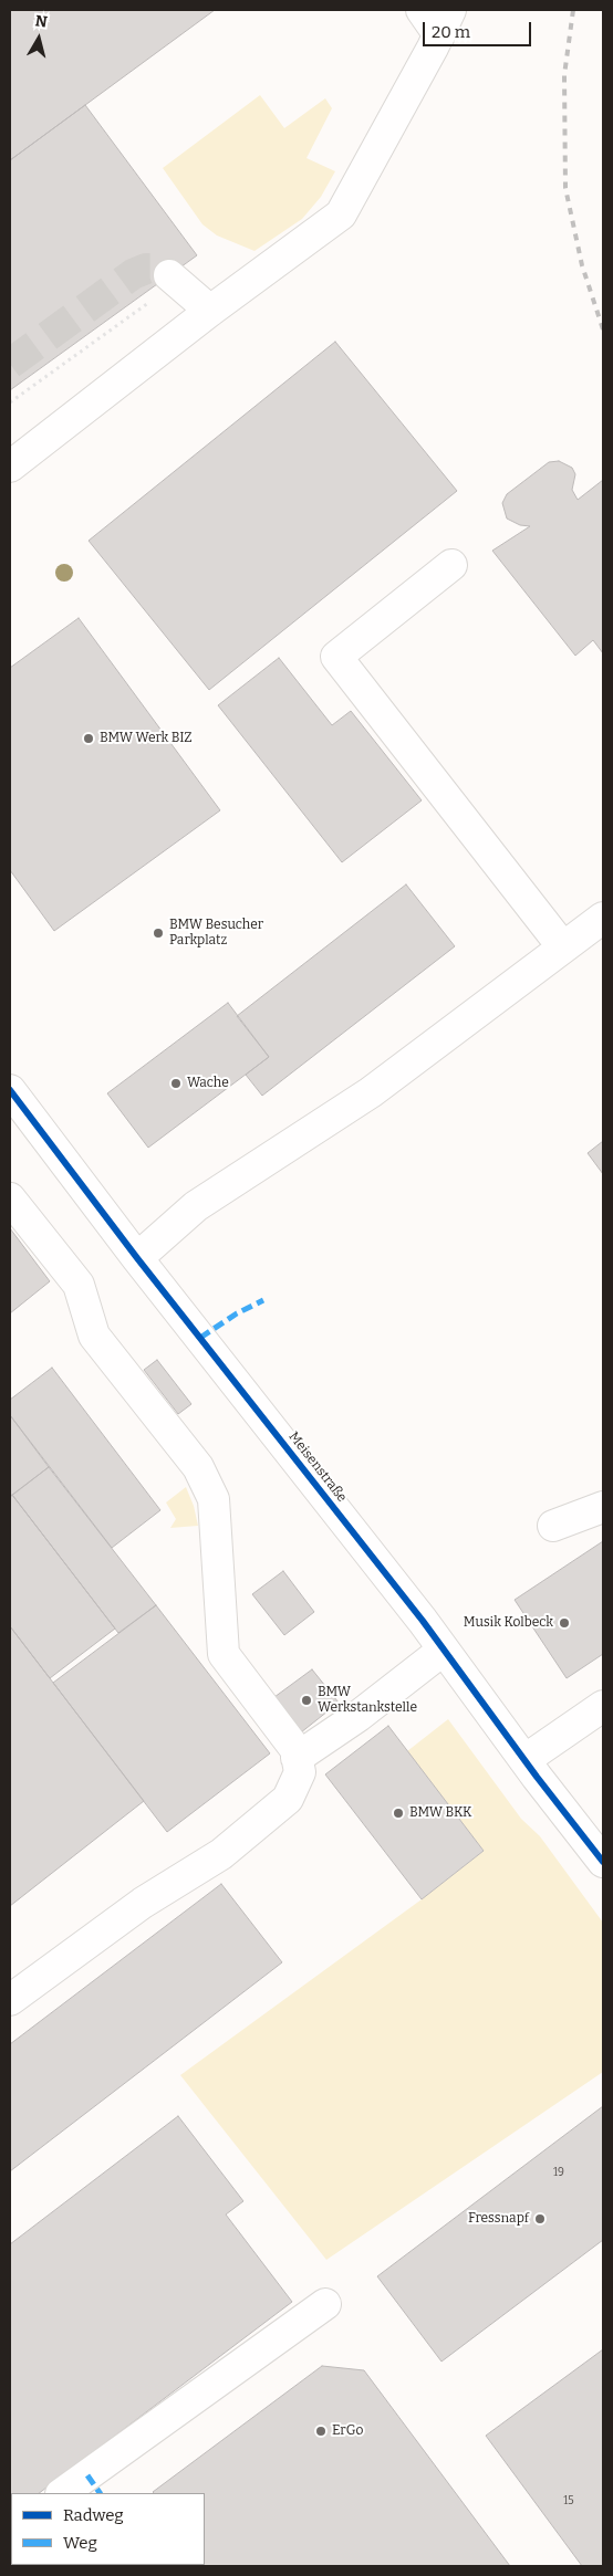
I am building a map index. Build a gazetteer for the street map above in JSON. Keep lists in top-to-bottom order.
{
  "streets": {
    "street": ["Meisenstraße"]
  },
  "places": [
    "BMW Werk BIZ",
    "BMW Besucher Parkplatz",
    "Wache",
    "Musik Kolbeck",
    "BMW Werkstankstelle",
    "BMW BKK",
    "Fressnapf",
    "ErGo"
  ],
  "house_numbers": ["19", "15"],
  "legend": ["Radweg", "Weg"],
  "scale_bar": "20 m",
  "north": "top"
}
